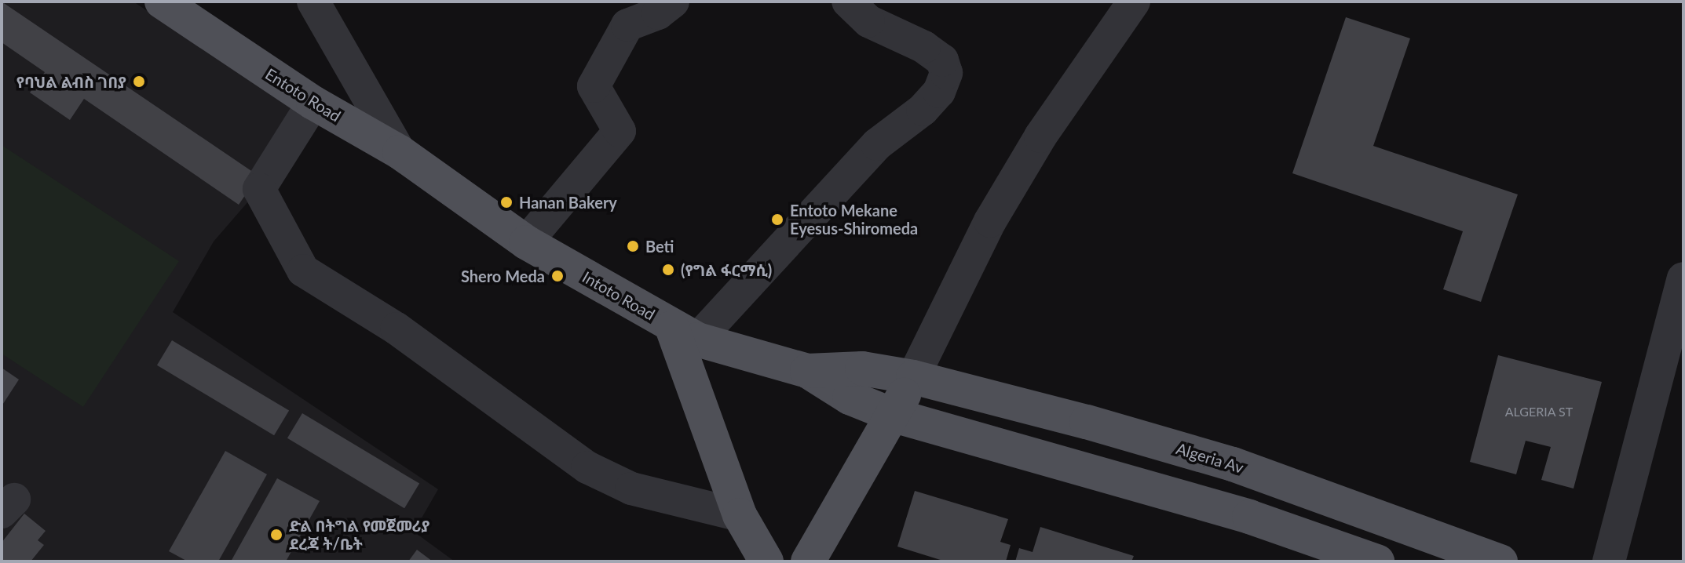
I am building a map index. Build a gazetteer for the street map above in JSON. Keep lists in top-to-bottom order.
{
  "streets": {
    "main road": ["Entoto Road", "Intoto Road", "Algeria Av"]
  },
  "crossings": [
    ["Entoto Road", "Intoto Road"],
    ["Intoto Road", "Algeria Av"]
  ],
  "places": [
    "የባህል ልብስ ገበያ",
    "Hanan Bakery",
    "Entoto Mekane Eyesus-Shiromeda",
    "Beti",
    "(የግል ፋርማሲ)",
    "Shero Meda",
    "ድል በትግል የመጀመሪያ ደረጃ ት/ቤት"
  ],
  "house_numbers": ["ALGERIA ST"]
}
